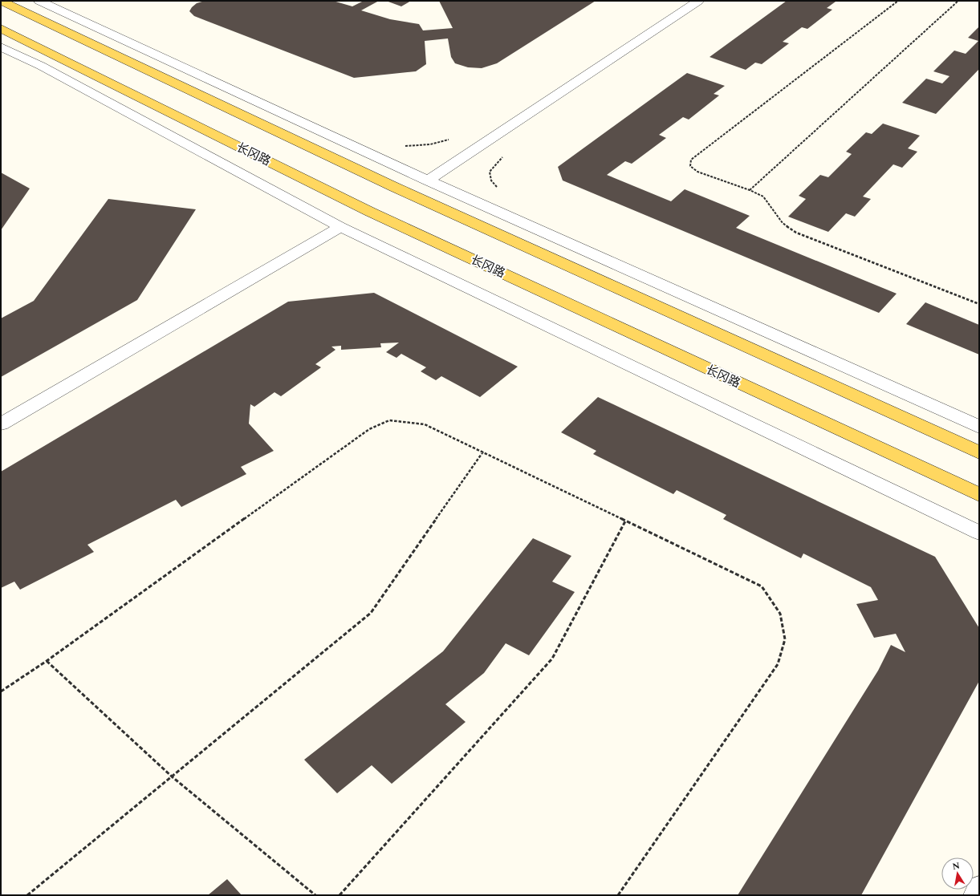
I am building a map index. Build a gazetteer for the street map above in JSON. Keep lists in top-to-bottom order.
{
  "streets": {
    "main road": ["长冈路"]
  },
  "north": "top"
}
